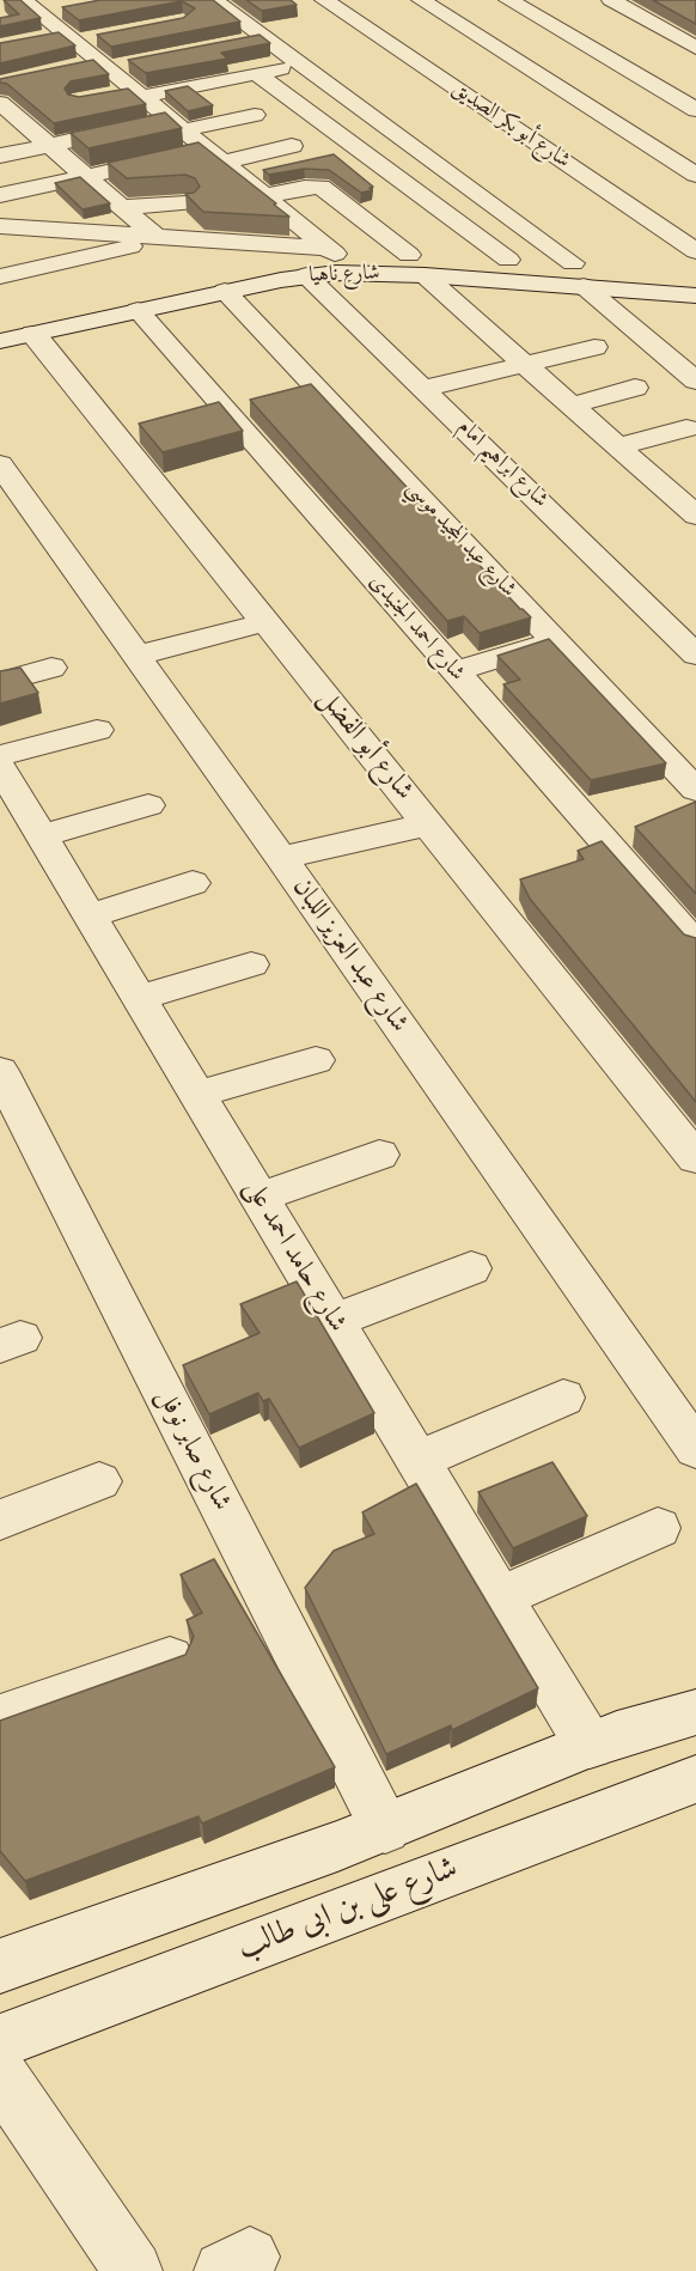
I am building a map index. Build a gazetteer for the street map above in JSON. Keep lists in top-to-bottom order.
{
  "streets": {
    "street": [
      "شارع أبو بكر الصديق",
      "شارع ناهيا",
      "شارع ابراهيم امام",
      "شارع عبد المجيد موسي",
      "شارع احمد الجنيدى",
      "شارع أبو الفضل",
      "شارع عبد العزيز اللبان",
      "شارع حامد احمد على",
      "شارع صابر نوفل",
      "شارع على بن ابى طالب"
    ]
  },
  "crossings": [
    ["شارع ناهيا", "شارع ابراهيم امام"],
    ["شارع ناهيا", "شارع عبد المجيد موسي"],
    ["شارع ناهيا", "شارع احمد الجنيدى"],
    ["شارع ناهيا", "شارع أبو الفضل"]
  ]
}
